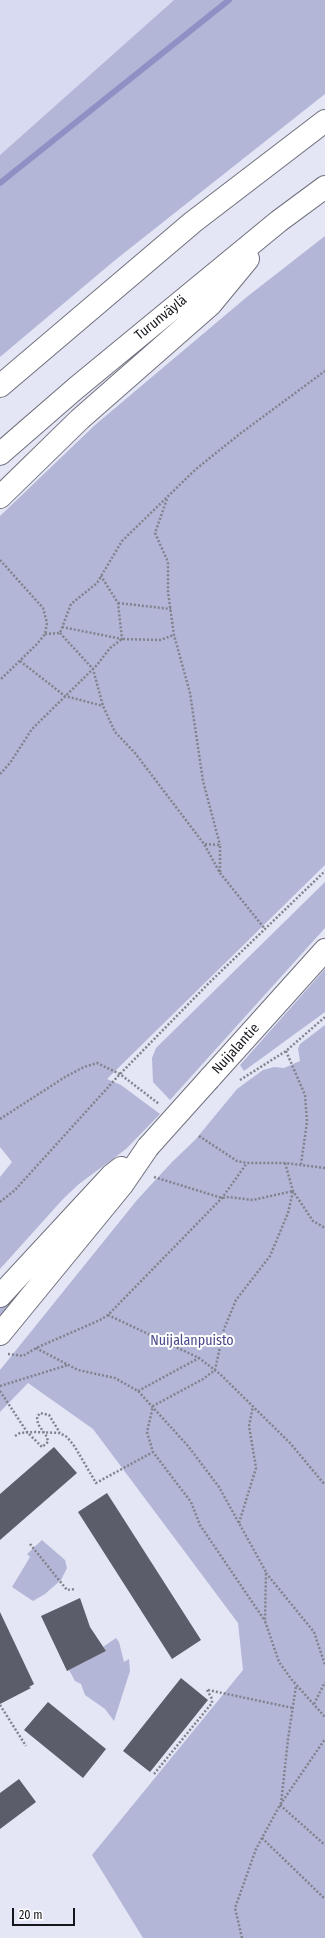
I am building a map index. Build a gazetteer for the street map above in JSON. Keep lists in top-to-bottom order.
{
  "streets": {
    "main road": ["Turunväylä", "Nuijalantie"]
  },
  "parks": ["Nuijalanpuisto"],
  "scale_bar": "20 m"
}
